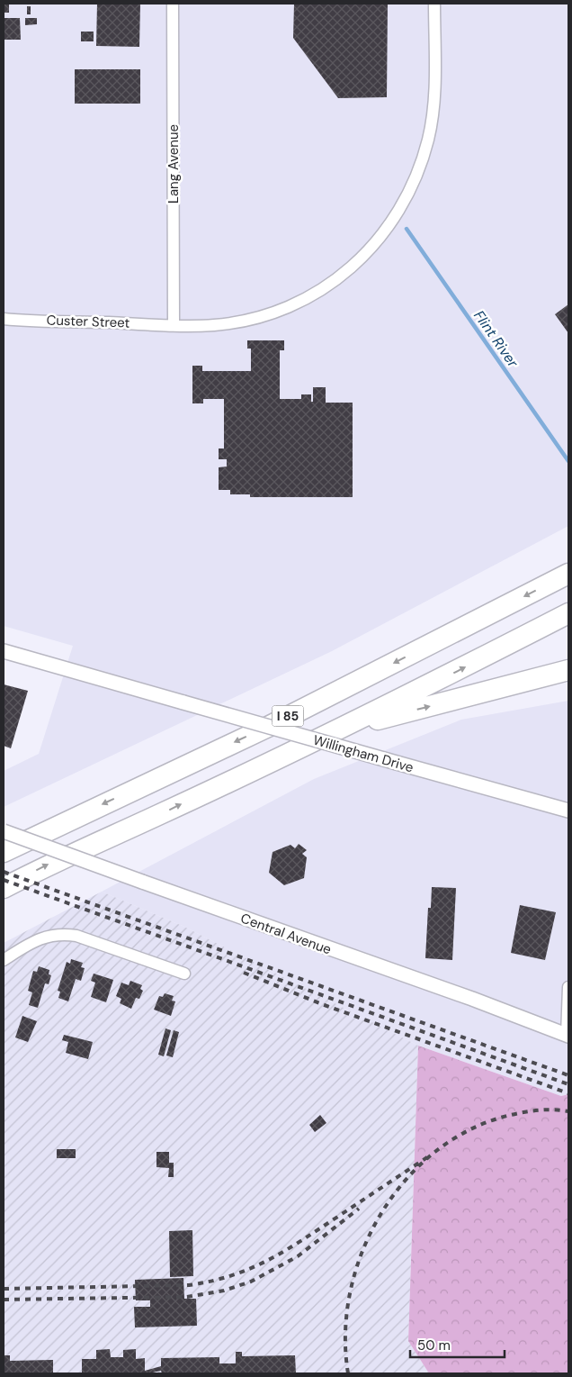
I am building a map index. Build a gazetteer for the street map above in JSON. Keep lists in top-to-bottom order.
{
  "streets": {
    "highway": ["I 85"],
    "street": [
      "Lang Avenue",
      "Custer Street",
      "Willingham Drive",
      "Central Avenue"
    ]
  },
  "crossings": [
    ["Lang Avenue", "Custer Street"]
  ],
  "water": ["Flint River"],
  "scale_bar": "50 m"
}
